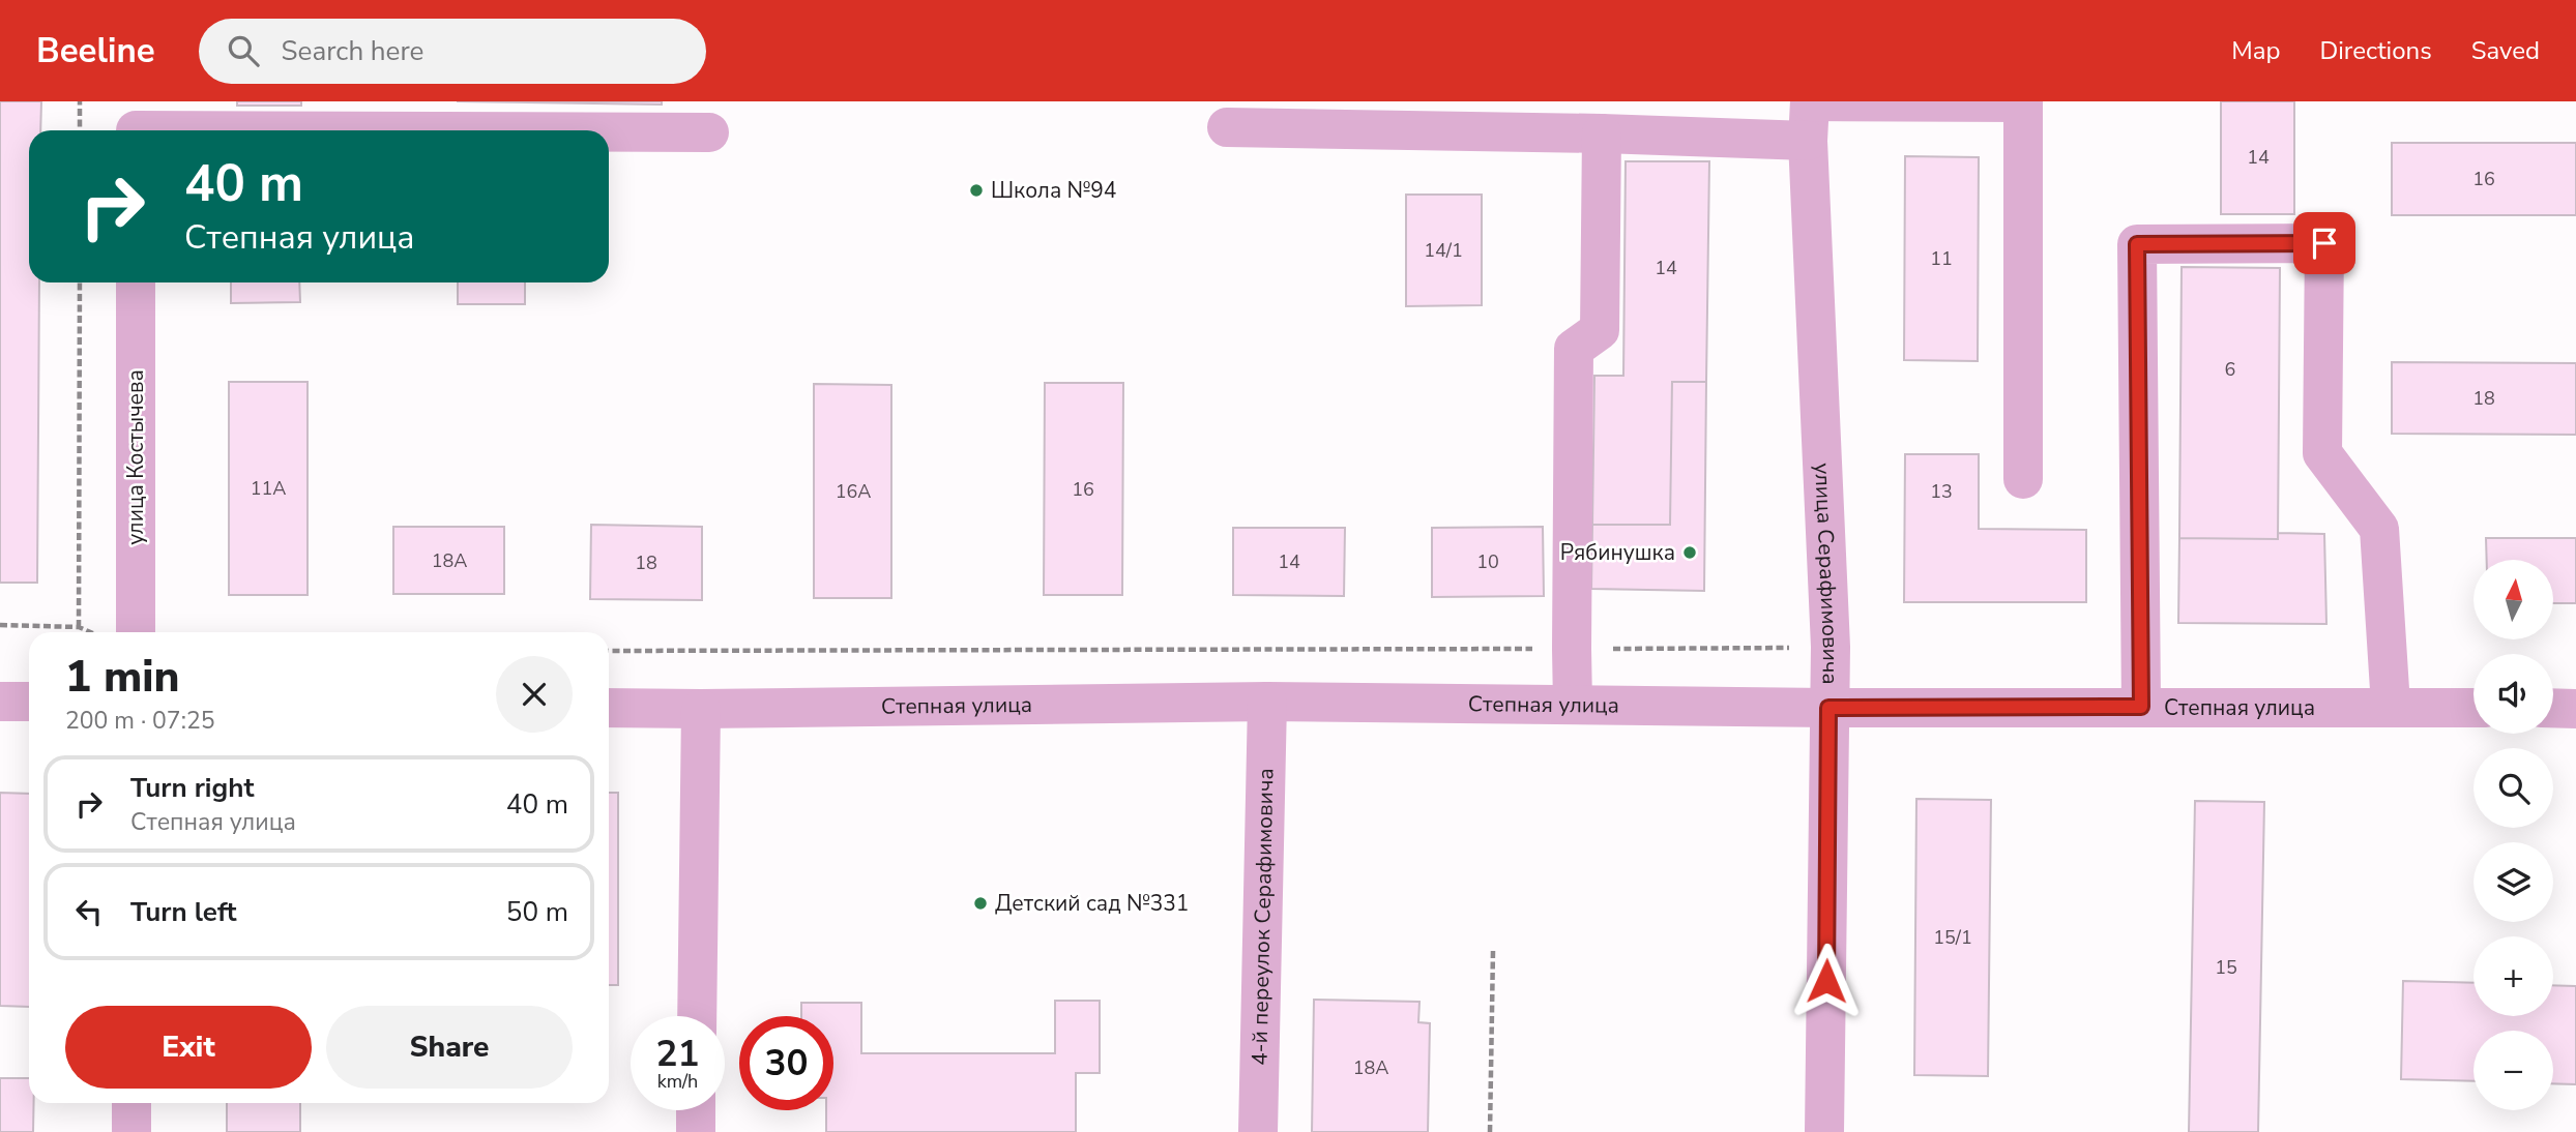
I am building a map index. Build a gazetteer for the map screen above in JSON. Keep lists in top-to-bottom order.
{
  "streets": {
    "street": [
      "улица Костычева",
      "улица Серафимовича",
      "Степная улица",
      "4-й переулок Серафимовича"
    ]
  },
  "crossings": [
    ["улица Серафимовича", "Степная улица"],
    ["Степная улица", "4-й переулок Серафимовича"]
  ],
  "places": ["Школа №94", "Рябинушка", "Детский сад №331"],
  "house_numbers": [
    "14",
    "16",
    "14/1",
    "11",
    "14",
    "6",
    "18",
    "11А",
    "16",
    "16А",
    "13",
    "18А",
    "14",
    "10",
    "18",
    "15/1",
    "15",
    "18А"
  ],
  "north": "top",
  "page": {
    "header": "Beeline",
    "search": "Search here",
    "nav": ["Map", "Directions", "Saved"],
    "turn": ["40 m", "Степная улица"],
    "map_buttons": ["+", "−"],
    "heading": ["1 min", "200 m · 07:25"],
    "list": [
      {
        "name": "Turn right",
        "note": "Степная улица",
        "value": "40 m"
      },
      {
        "name": "Turn left",
        "value": "50 m"
      }
    ],
    "buttons": ["Exit", "Share"],
    "speed": "21 km/h",
    "limit": "30"
  }
}
